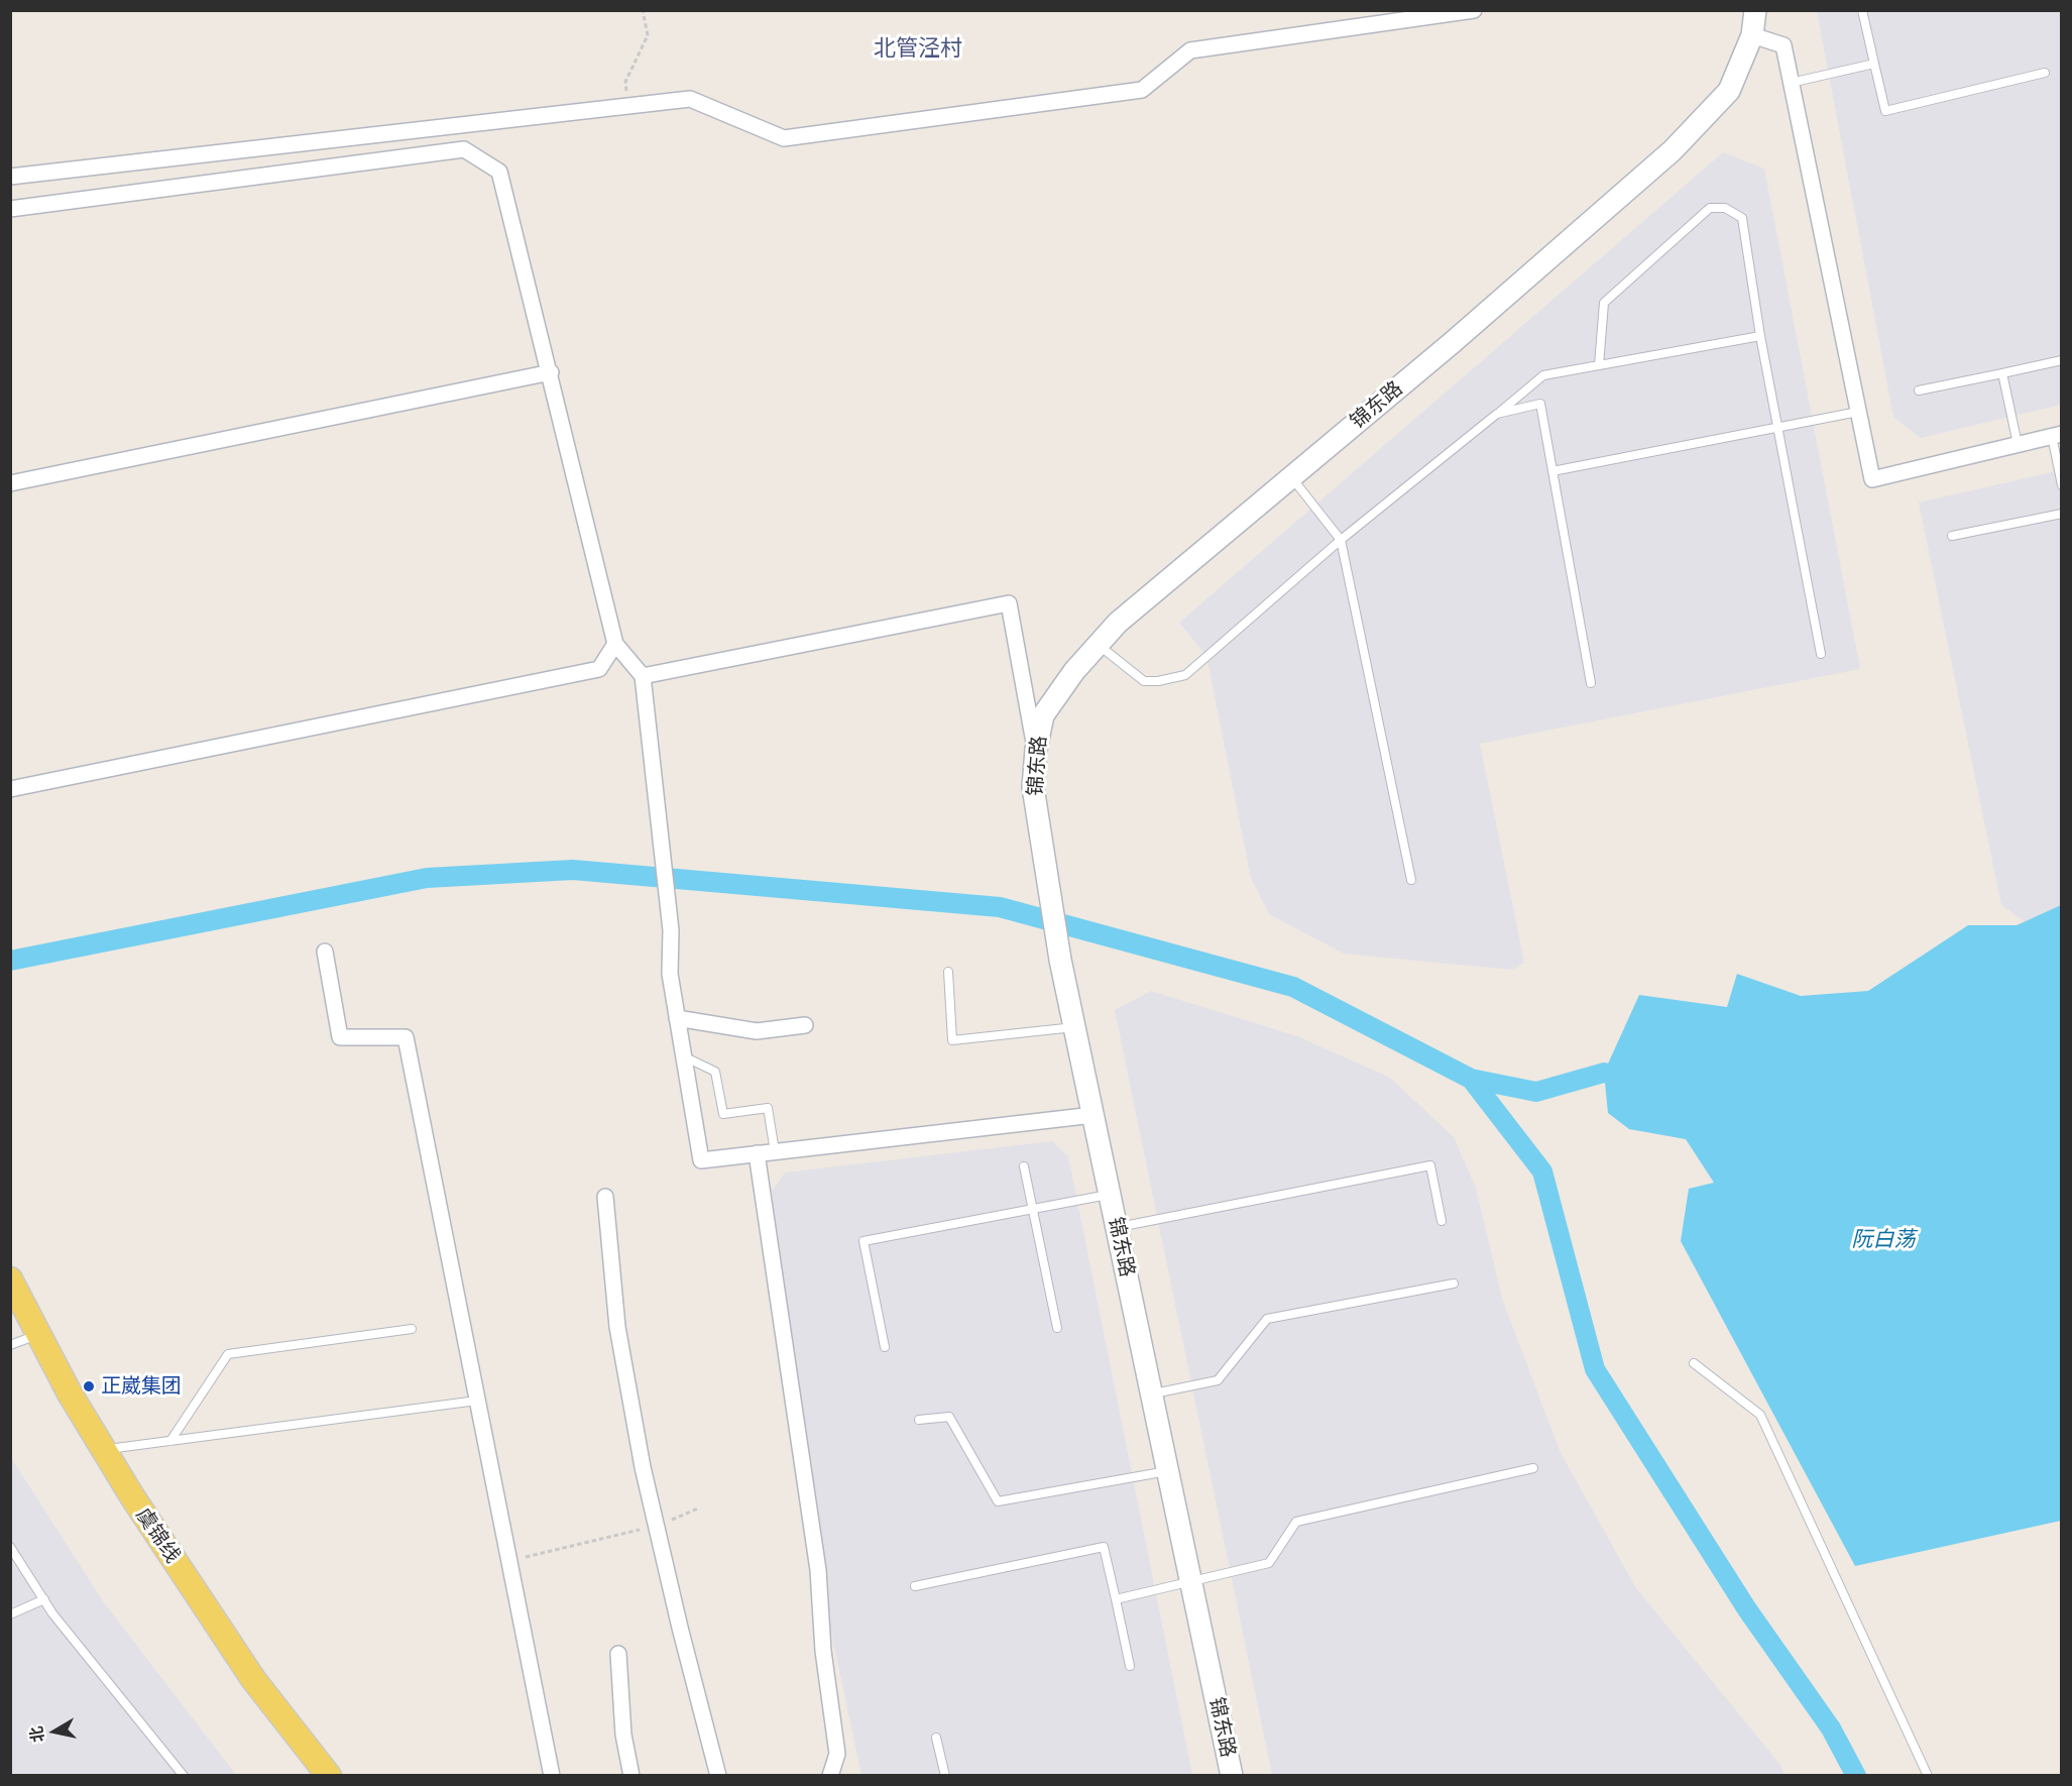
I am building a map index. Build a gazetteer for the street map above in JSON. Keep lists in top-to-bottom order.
{
  "streets": {
    "main road": ["锦东路", "虞锦线"]
  },
  "districts": ["北管泾村"],
  "water": ["阮白荡"],
  "places": ["正崴集团"],
  "north": "left"
}
